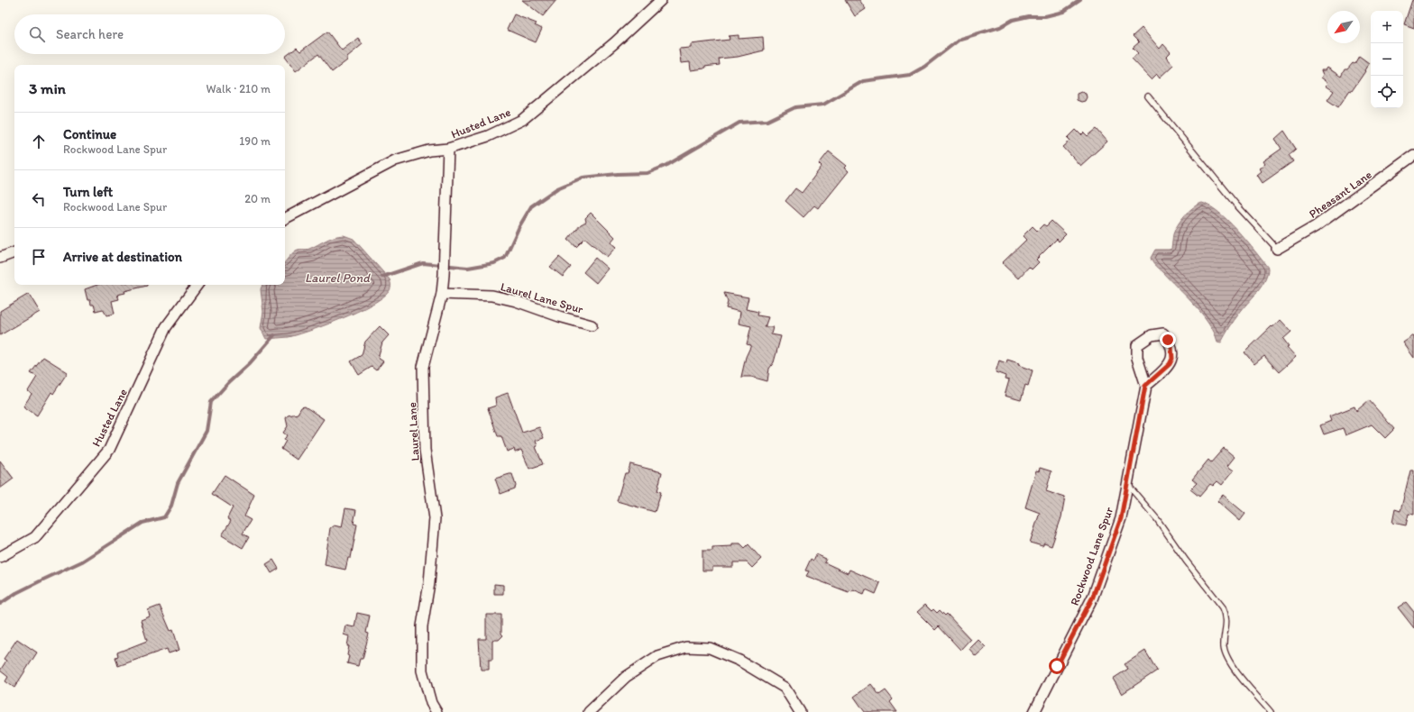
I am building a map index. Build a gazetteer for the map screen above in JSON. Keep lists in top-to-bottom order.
{
  "streets": {
    "street": [
      "Husted Lane",
      "Pheasant Lane",
      "Laurel Lane Spur",
      "Laurel Lane",
      "Rockwood Lane Spur"
    ]
  },
  "crossings": [
    ["Husted Lane", "Laurel Lane"],
    ["Laurel Lane Spur", "Laurel Lane"]
  ],
  "water": ["Laurel Pond"],
  "north": "bottom left",
  "page": {
    "map_buttons": ["+", "−"],
    "search": "Search here",
    "heading": ["3 min", "Walk · 210 m"],
    "list": [
      ["Continue", "Rockwood Lane Spur", "190 m"],
      ["Turn left", "Rockwood Lane Spur", "20 m"],
      "Arrive at destination"
    ]
  }
}
